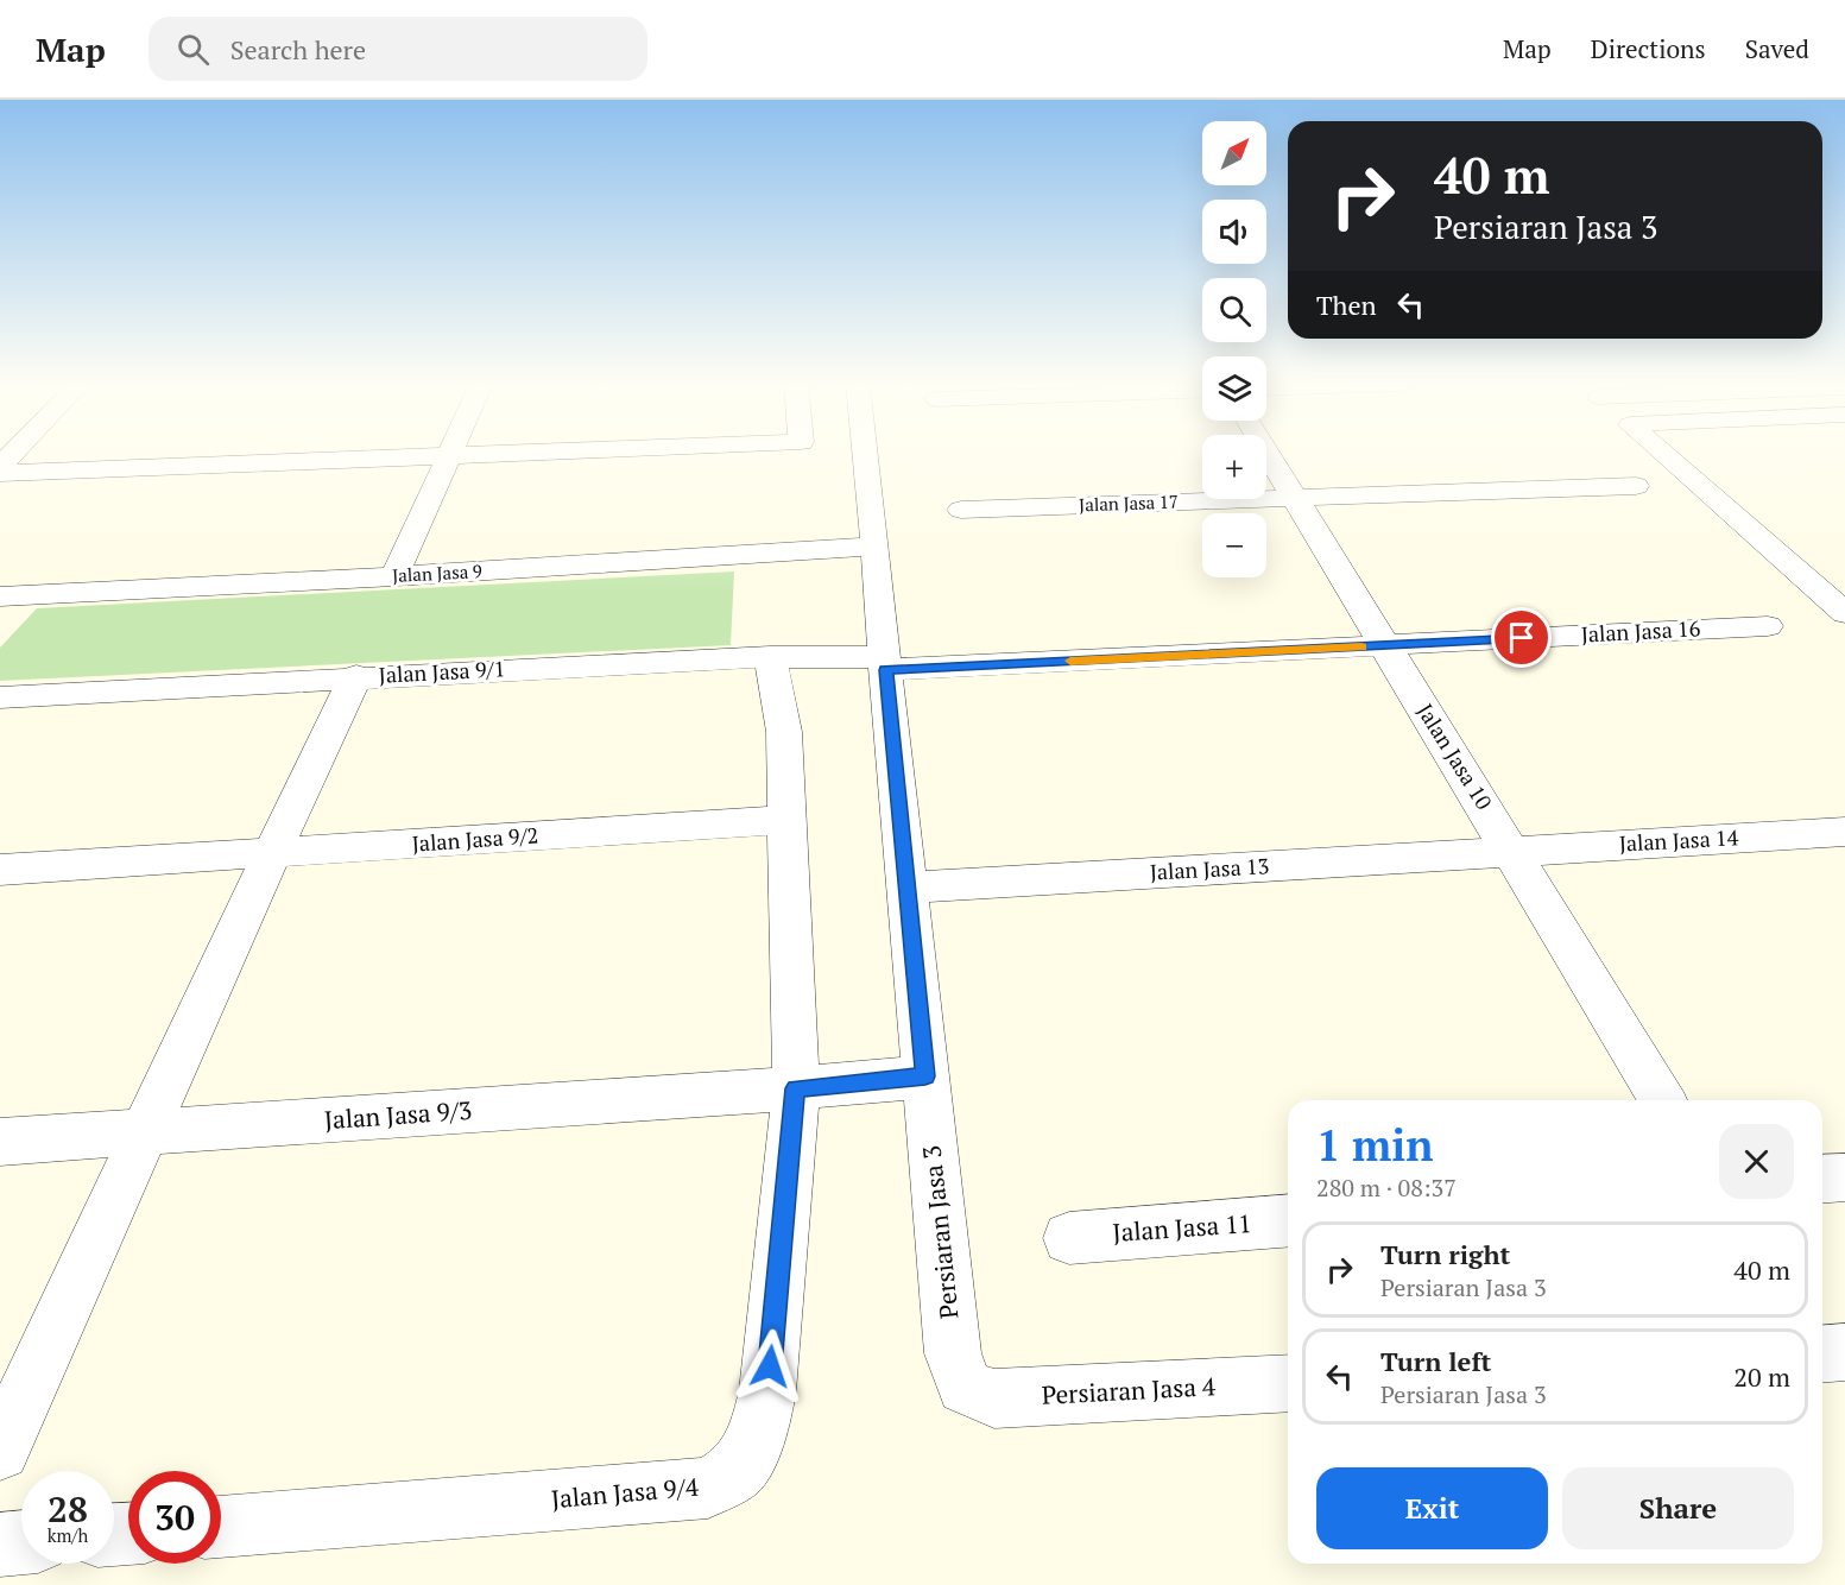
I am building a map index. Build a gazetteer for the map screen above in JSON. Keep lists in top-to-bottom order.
{
  "streets": {
    "street": [
      "Jalan Jasa 17",
      "Jalan Jasa 9",
      "Jalan Jasa 16",
      "Jalan Jasa 9/1",
      "Jalan Jasa 10",
      "Jalan Jasa 9/2",
      "Jalan Jasa 14",
      "Jalan Jasa 13",
      "Jalan Jasa 9/3",
      "Jalan Jasa 11",
      "Persiaran Jasa 3",
      "Persiaran Jasa 4",
      "Jalan Jasa 9/4"
    ]
  },
  "crossings": [
    ["Jalan Jasa 17", "Jalan Jasa 10"],
    ["Jalan Jasa 9", "Persiaran Jasa 3"],
    ["Jalan Jasa 16", "Jalan Jasa 9/1"],
    ["Jalan Jasa 16", "Jalan Jasa 10"],
    ["Jalan Jasa 16", "Persiaran Jasa 3"],
    ["Jalan Jasa 9/1", "Persiaran Jasa 3"],
    ["Jalan Jasa 10", "Jalan Jasa 14"],
    ["Jalan Jasa 10", "Jalan Jasa 13"],
    ["Jalan Jasa 9/2", "Jalan Jasa 9/4"],
    ["Jalan Jasa 14", "Jalan Jasa 13"],
    ["Jalan Jasa 13", "Persiaran Jasa 3"],
    ["Jalan Jasa 9/3", "Jalan Jasa 9/4"],
    ["Persiaran Jasa 3", "Persiaran Jasa 4"]
  ],
  "north": "top right",
  "page": {
    "header": "Map",
    "search": "Search here",
    "nav": ["Map", "Directions", "Saved"],
    "map_buttons": ["+", "−"],
    "turn": ["40 m", "Persiaran Jasa 3"],
    "then": "Then",
    "heading": ["1 min", "280 m · 08:37"],
    "list": [
      {
        "name": "Turn right",
        "note": "Persiaran Jasa 3",
        "value": "40 m"
      },
      {
        "name": "Turn left",
        "note": "Persiaran Jasa 3",
        "value": "20 m"
      }
    ],
    "buttons": ["Exit", "Share"],
    "speed": "28 km/h",
    "limit": "30"
  }
}
